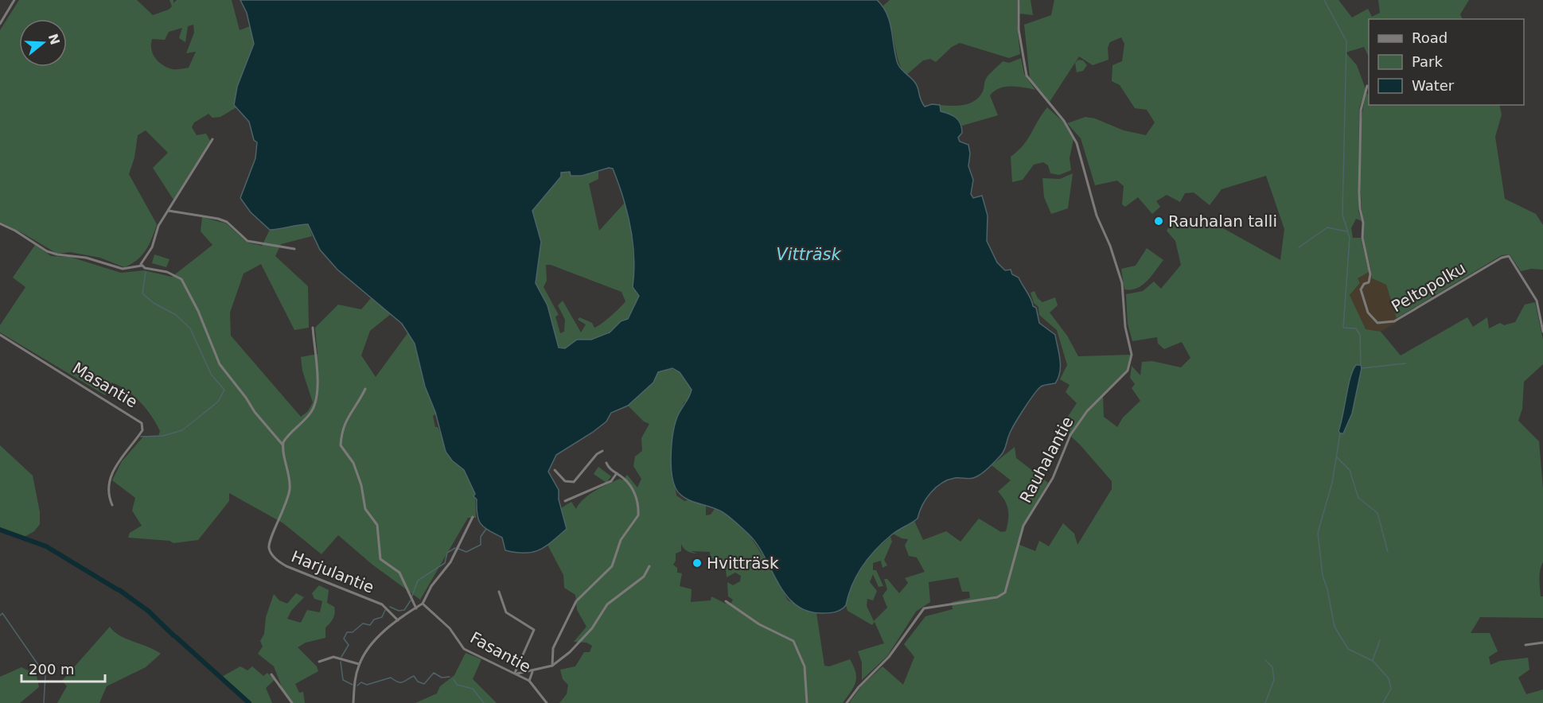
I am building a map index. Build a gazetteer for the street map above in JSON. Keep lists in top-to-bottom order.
{
  "streets": {
    "street": [
      "Peltopolku",
      "Masantie",
      "Rauhalantie",
      "Harjulantie",
      "Fasantie"
    ]
  },
  "water": ["Vitträsk"],
  "places": ["Rauhalan talli", "Hvitträsk"],
  "legend": ["Road", "Park", "Water"],
  "scale_bar": "200 m",
  "north": "right"
}
